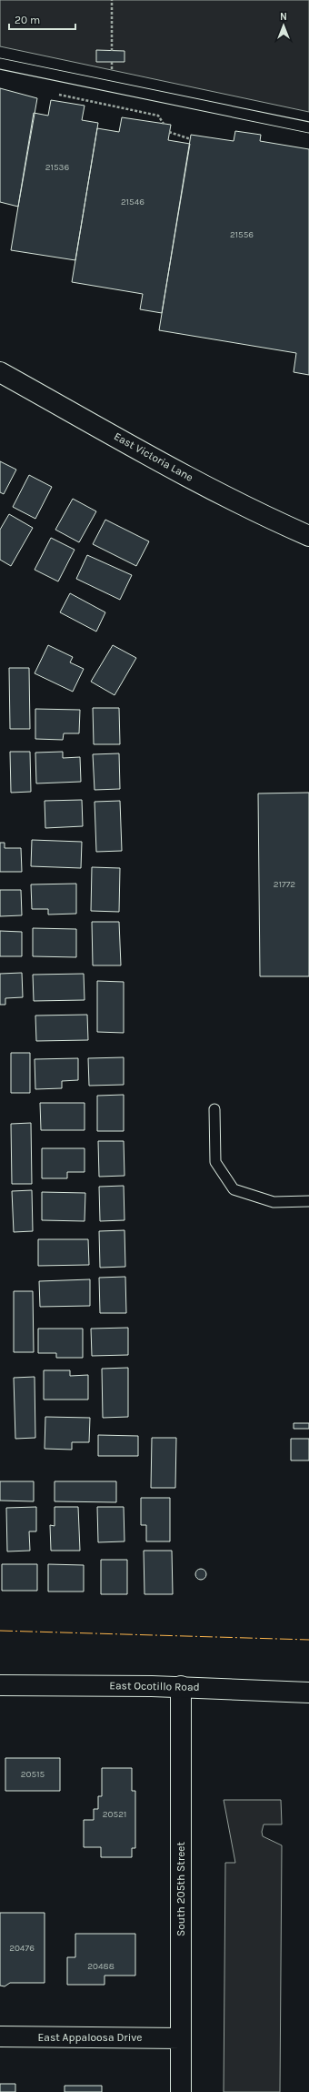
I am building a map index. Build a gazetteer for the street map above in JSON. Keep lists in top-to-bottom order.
{
  "streets": {
    "street": [
      "East Victoria Lane",
      "East Ocotillo Road",
      "South 205th Street",
      "East Appaloosa Drive"
    ]
  },
  "crossings": [
    ["East Ocotillo Road", "South 205th Street"],
    ["South 205th Street", "East Appaloosa Drive"]
  ],
  "house_numbers": [
    "21536",
    "21546",
    "21556",
    "21772",
    "20515",
    "20521",
    "20476",
    "20488"
  ],
  "scale_bar": "20 m",
  "north": "top"
}
